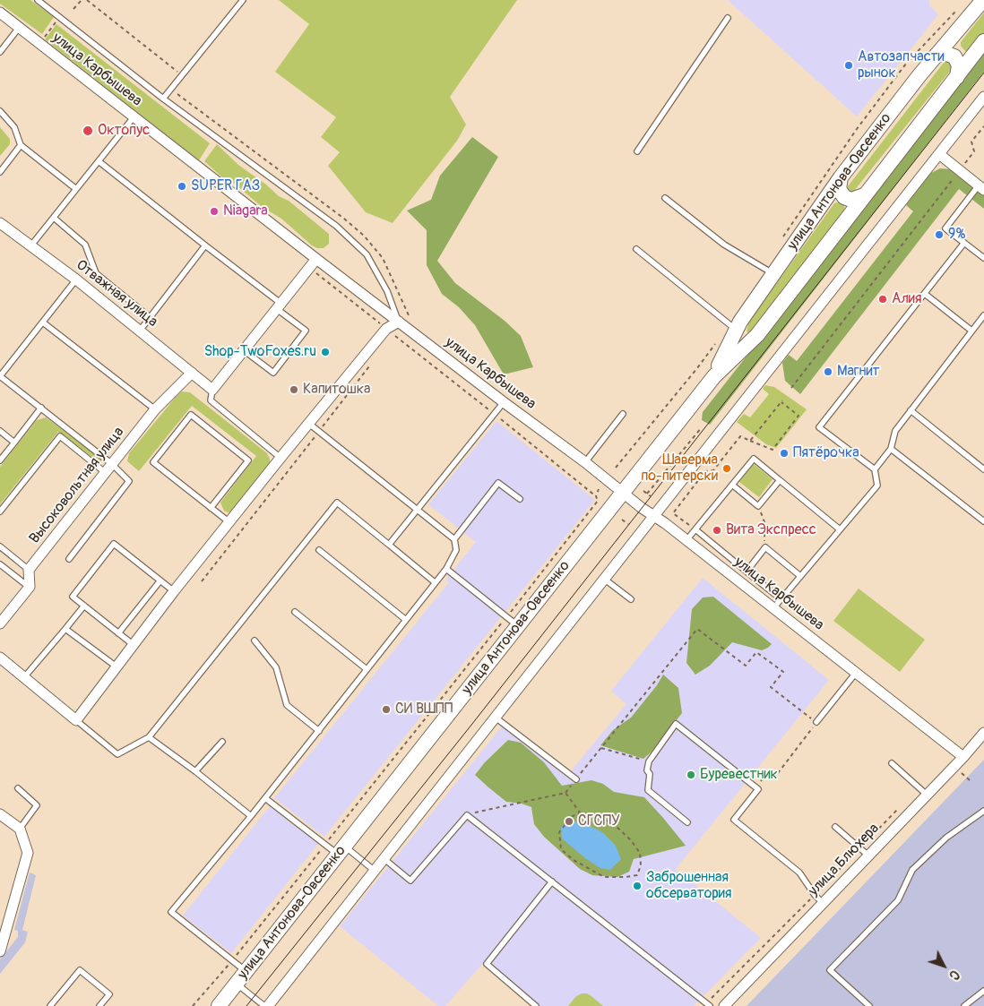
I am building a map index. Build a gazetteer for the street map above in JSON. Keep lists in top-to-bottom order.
{
  "streets": {
    "main road": ["улица Антонова-Овсеенко"],
    "street": [
      "улица Карбышева",
      "Отважная улица",
      "Высоковольтная улица",
      "улица Блюхера"
    ]
  },
  "crossings": [
    ["улица Карбышева", "улица Антонова-Овсеенко"],
    ["улица Карбышева", "улица Блюхера"],
    ["Отважная улица", "Высоковольтная улица"]
  ],
  "places": [
    "Автозапчасти рынок",
    "Октопус",
    "SUPER ГАЗ",
    "Niagara",
    "9%",
    "Алия",
    "Shop-TwoFoxes.ru",
    "Магнит",
    "Капитошка",
    "Пятёрочка",
    "Шаверма по-питерски",
    "Вита Экспресс",
    "СИ ВШПП",
    "Буревестник",
    "СГСПУ",
    "Заброшенная обсерватория"
  ],
  "north": "bottom right"
}
